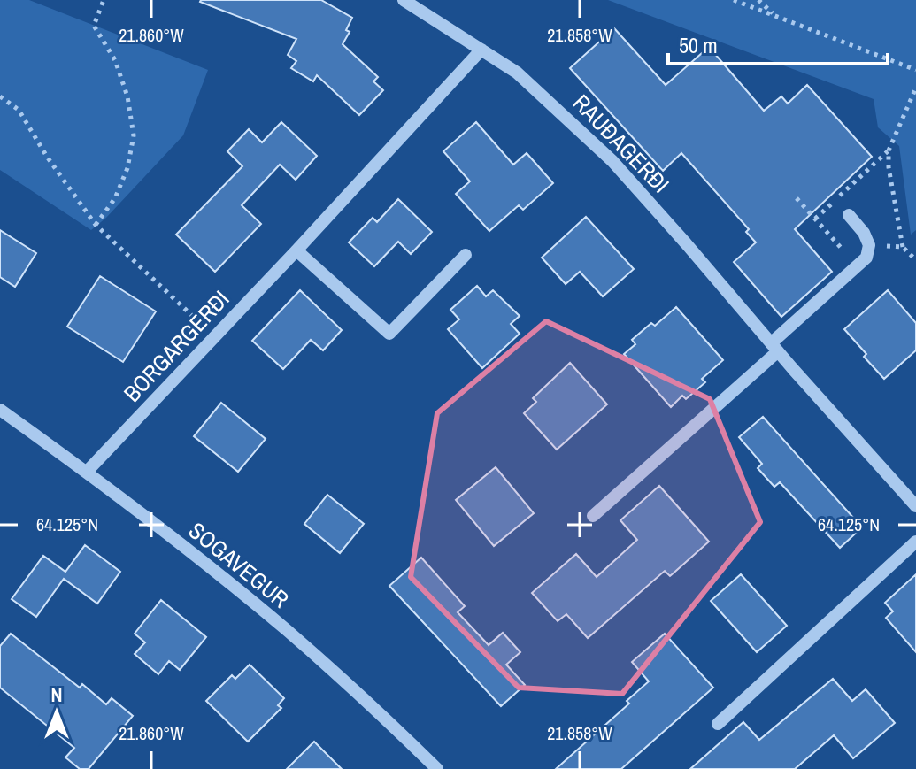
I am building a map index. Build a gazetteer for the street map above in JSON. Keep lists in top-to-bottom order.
{
  "streets": {
    "street": ["RAUÐAGERÐI", "BORGARGERÐI", "SOGAVEGUR"]
  },
  "crossings": [
    ["RAUÐAGERÐI", "BORGARGERÐI"],
    ["BORGARGERÐI", "SOGAVEGUR"]
  ],
  "scale_bar": "50 m",
  "north": "top",
  "coordinates": ["21.860°W", "21.858°W", "64.125°N"]
}
